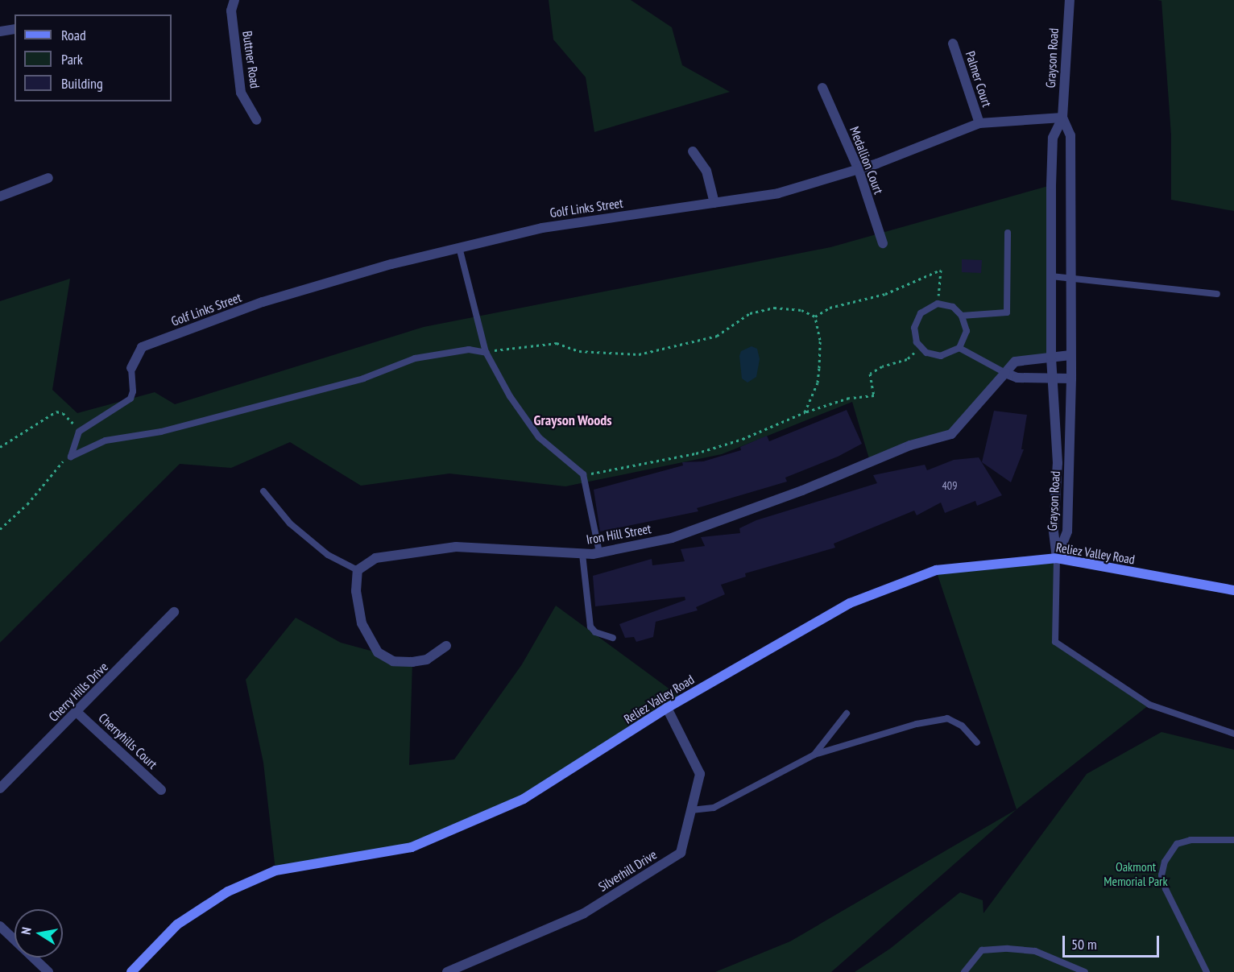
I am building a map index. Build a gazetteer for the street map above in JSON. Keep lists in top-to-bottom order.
{
  "streets": {
    "main road": ["Reliez Valley Road"],
    "street": [
      "Grayson Road",
      "Buttner Road",
      "Palmer Court",
      "Medallion Court",
      "Golf Links Street",
      "Iron Hill Street",
      "Cherry Hills Drive",
      "Cherryhills Court",
      "Silverhill Drive"
    ]
  },
  "crossings": [
    ["Grayson Road", "Golf Links Street"],
    ["Grayson Road", "Iron Hill Street"],
    ["Grayson Road", "Reliez Valley Road"],
    ["Palmer Court", "Golf Links Street"],
    ["Medallion Court", "Golf Links Street"],
    ["Reliez Valley Road", "Silverhill Drive"],
    ["Cherry Hills Drive", "Cherryhills Court"]
  ],
  "districts": ["Grayson Woods"],
  "parks": ["Oakmont Memorial Park"],
  "house_numbers": ["409"],
  "legend": ["Road", "Park", "Building"],
  "scale_bar": "50 m",
  "north": "left"
}
